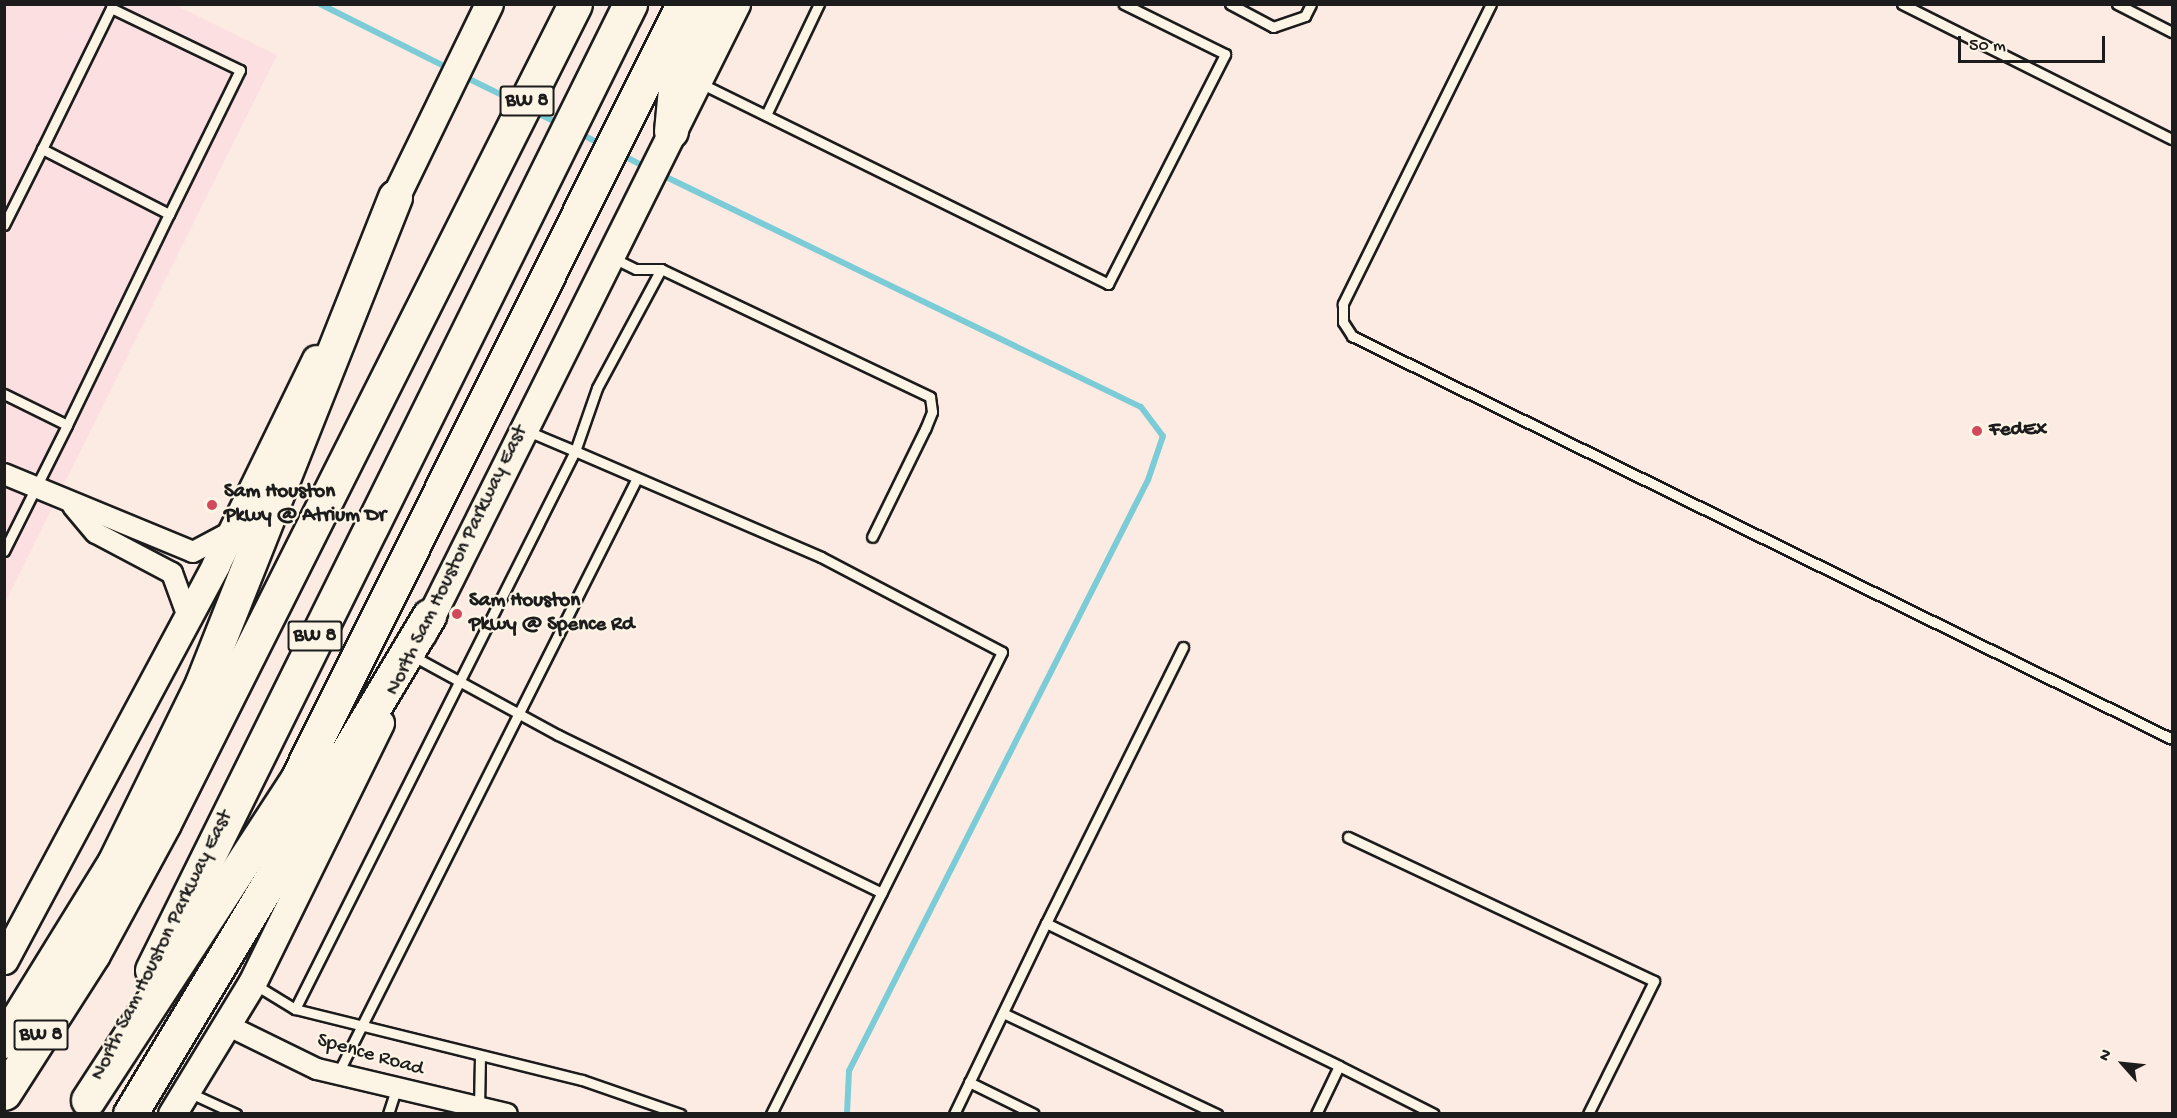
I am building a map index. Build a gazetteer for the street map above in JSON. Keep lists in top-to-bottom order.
{
  "streets": {
    "highway": ["BW 8", "North Sam Houston Parkway East"],
    "street": ["Spence Road"]
  },
  "crossings": [
    ["North Sam Houston Parkway East", "Spence Road"]
  ],
  "places": ["FedEx", "Sam Houston Pkwy @ Atrium Dr", "Sam Houston Pkwy @ Spence Rd"],
  "scale_bar": "50 m",
  "north": "top left"
}
